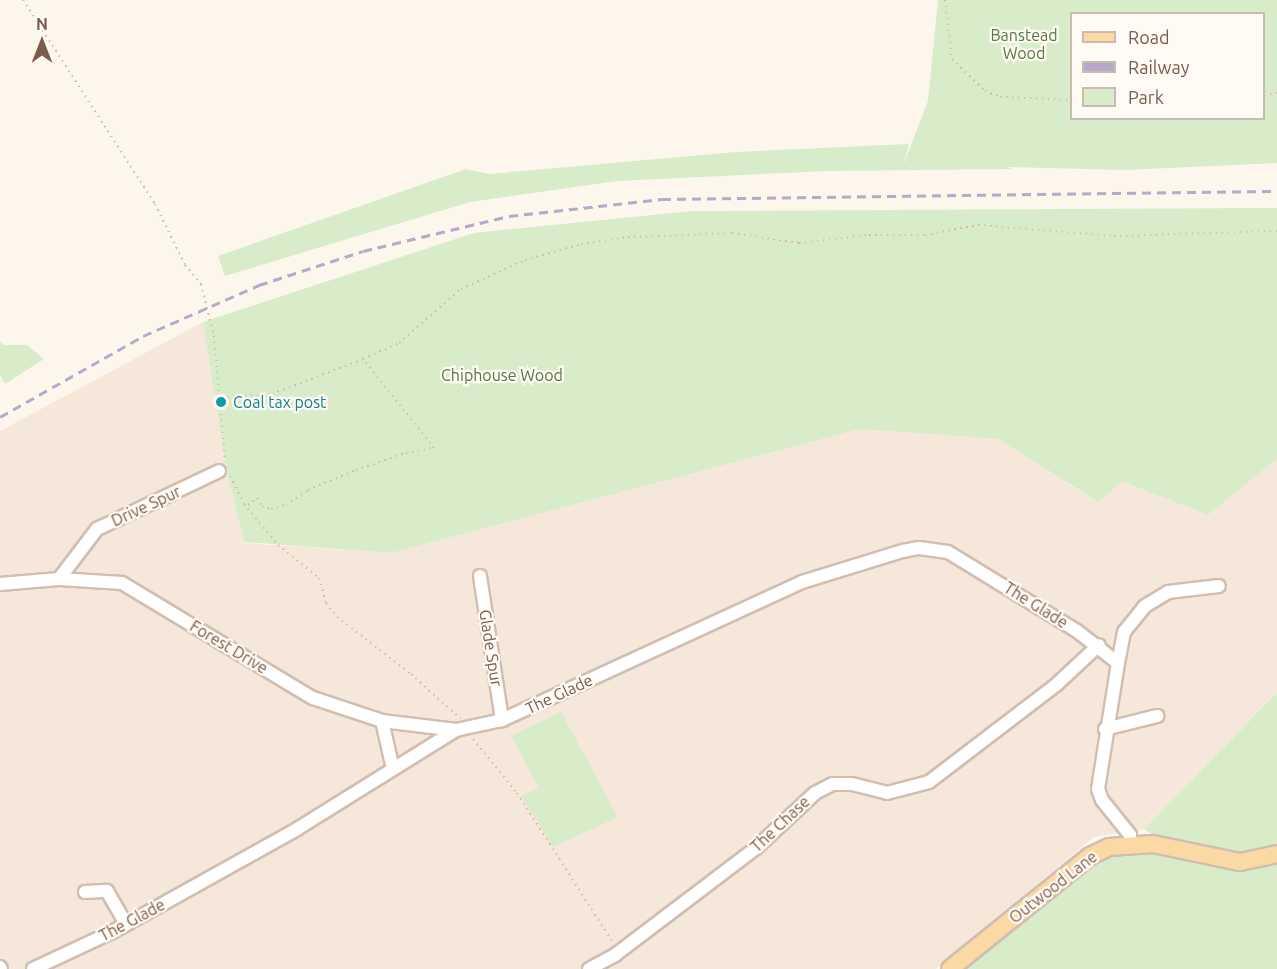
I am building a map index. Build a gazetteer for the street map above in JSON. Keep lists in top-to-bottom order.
{
  "streets": {
    "main road": ["Outwood Lane"],
    "street": [
      "Drive Spur",
      "The Glade",
      "Forest Drive",
      "Glade Spur",
      "The Chase"
    ]
  },
  "crossings": [
    ["Drive Spur", "Forest Drive"],
    ["The Glade", "Forest Drive"],
    ["The Glade", "Glade Spur"],
    ["The Glade", "The Chase"]
  ],
  "parks": ["Banstead Wood", "Chiphouse Wood"],
  "places": ["Coal tax post"],
  "legend": ["Road", "Railway", "Park"],
  "north": "top"
}
